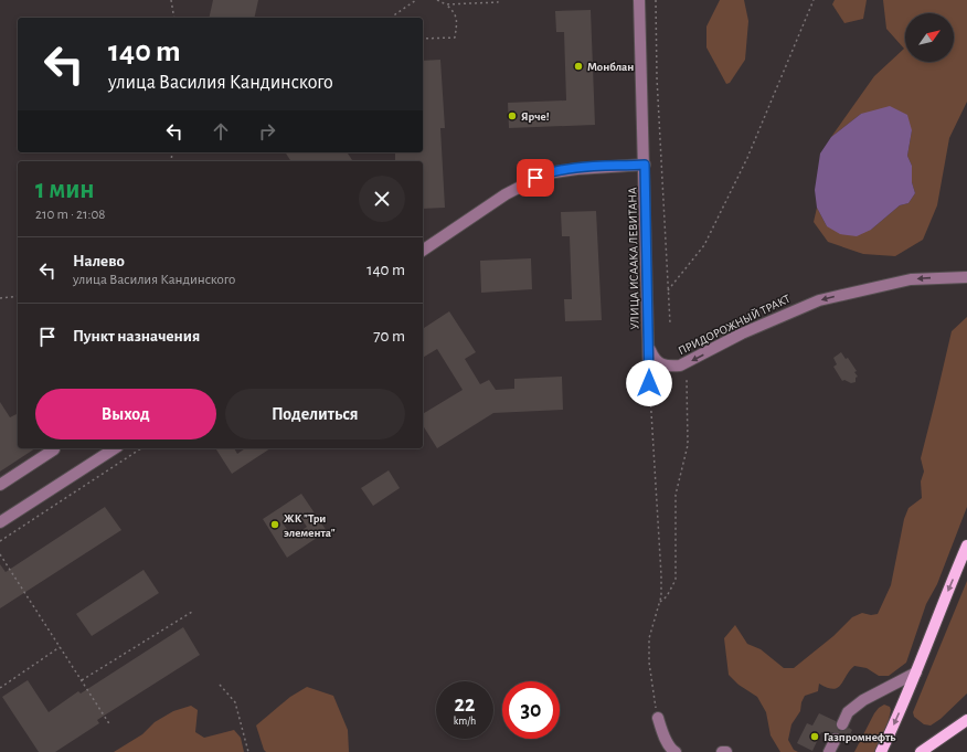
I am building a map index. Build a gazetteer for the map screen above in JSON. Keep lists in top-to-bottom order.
{
  "streets": {
    "street": ["УЛИЦА ИСААКА ЛЕВИТАНА", "ПРИДОРОЖНЫЙ ТРАКТ"]
  },
  "crossings": [
    ["УЛИЦА ИСААКА ЛЕВИТАНА", "ПРИДОРОЖНЫЙ ТРАКТ"]
  ],
  "one_way": ["ПРИДОРОЖНЫЙ ТРАКТ"],
  "places": [
    "Монблан",
    "Ярче!",
    "ЖК \"Три элемента\"",
    "Газпромнефть"
  ],
  "north": "top right",
  "page": {
    "turn": ["140 m", "улица Василия Кандинского"],
    "heading": ["1 мин", "210 m · 21:08"],
    "list": [
      {
        "name": "Налево",
        "note": "улица Василия Кандинского",
        "value": "140 m"
      },
      {
        "name": "Пункт назначения",
        "value": "70 m"
      }
    ],
    "buttons": ["Выход", "Поделиться"],
    "speed": "22 km/h",
    "limit": "30"
  }
}
